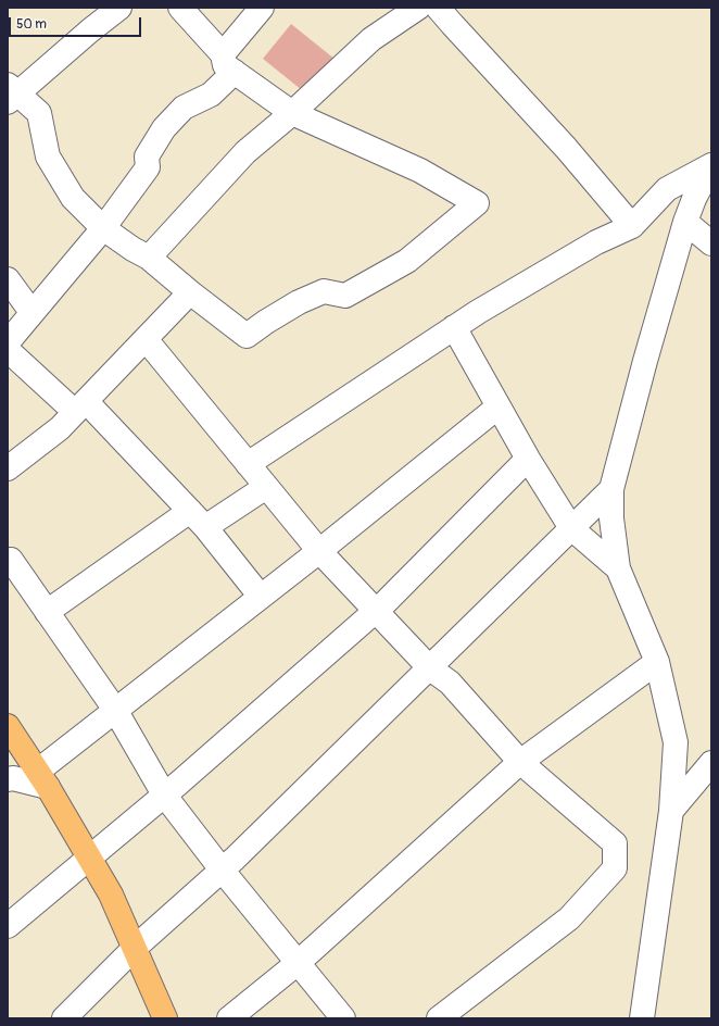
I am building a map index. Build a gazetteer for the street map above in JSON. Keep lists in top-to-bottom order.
{
  "scale_bar": "50 m"
}
